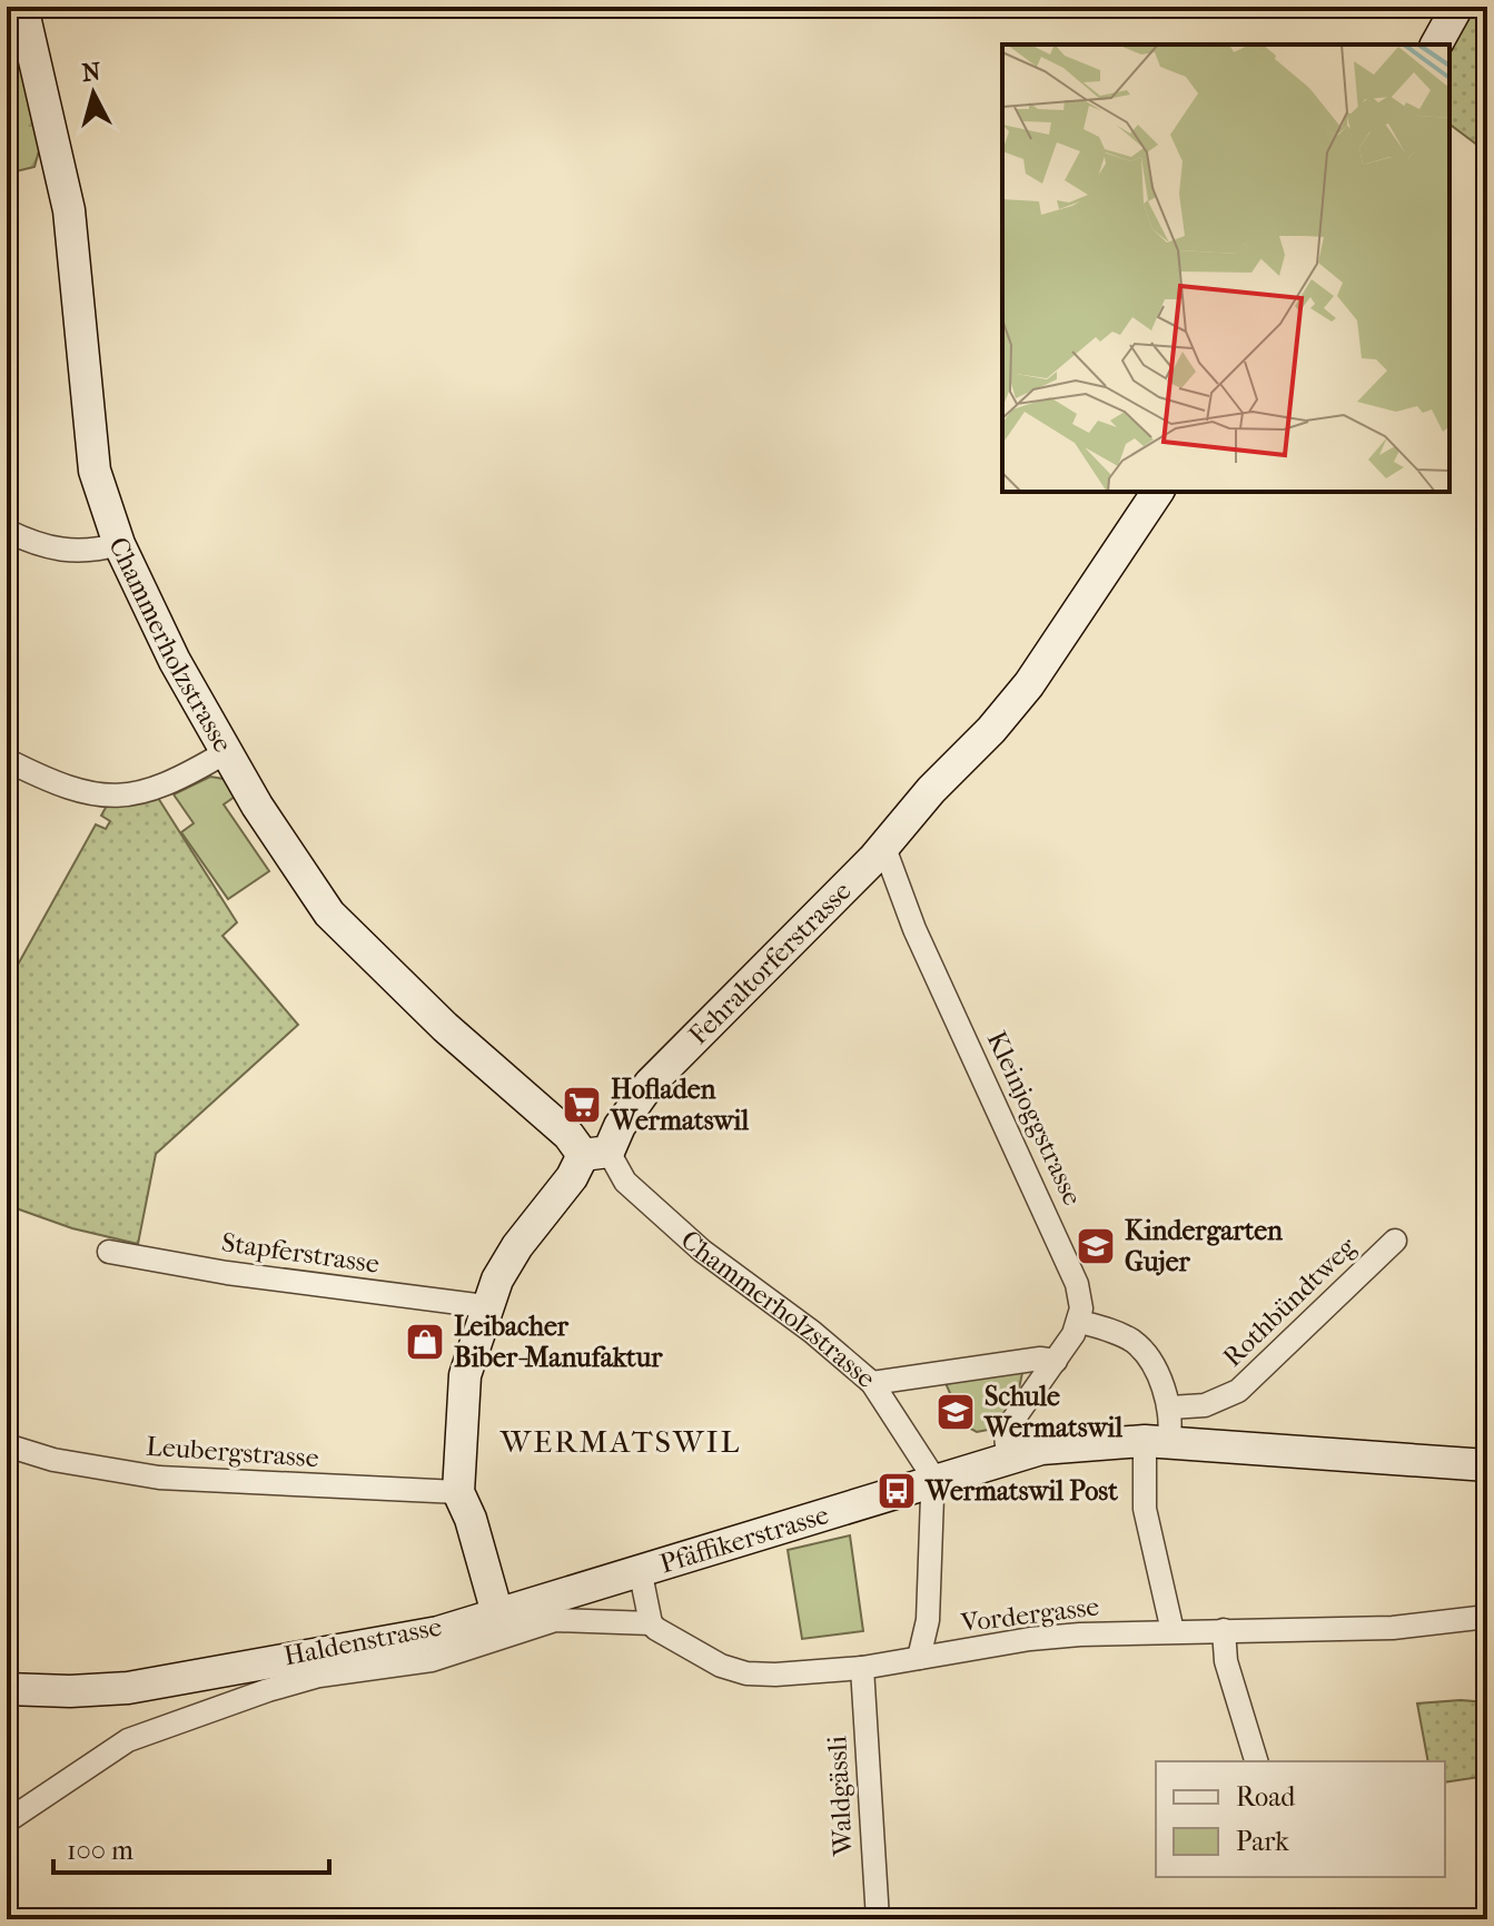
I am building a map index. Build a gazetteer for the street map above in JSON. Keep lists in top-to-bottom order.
{
  "streets": {
    "street": [
      "Chammerholzstrasse",
      "Fehraltorferstrasse",
      "Kleinjoggstrasse",
      "Stapferstrasse",
      "Rothbündtweg",
      "Leubergstrasse",
      "Pfäffikerstrasse",
      "Vordergasse",
      "Haldenstrasse",
      "Waldgässli"
    ]
  },
  "crossings": [
    ["Chammerholzstrasse", "Fehraltorferstrasse"],
    ["Chammerholzstrasse", "Pfäffikerstrasse"],
    ["Fehraltorferstrasse", "Kleinjoggstrasse"],
    ["Fehraltorferstrasse", "Stapferstrasse"],
    ["Fehraltorferstrasse", "Leubergstrasse"],
    ["Fehraltorferstrasse", "Pfäffikerstrasse"],
    ["Vordergasse", "Haldenstrasse"],
    ["Vordergasse", "Waldgässli"]
  ],
  "districts": ["WERMATSWIL"],
  "places": {
    "supermarket": ["Hofladen Wermatswil"],
    "school or university": ["Kindergarten Gujer", "Schule Wermatswil"],
    "shop": ["Leibacher Biber-Manufaktur"],
    "bus stop": ["Wermatswil Post"]
  },
  "legend": ["Road", "Park"],
  "scale_bar": "100 m",
  "north": "top"
}
